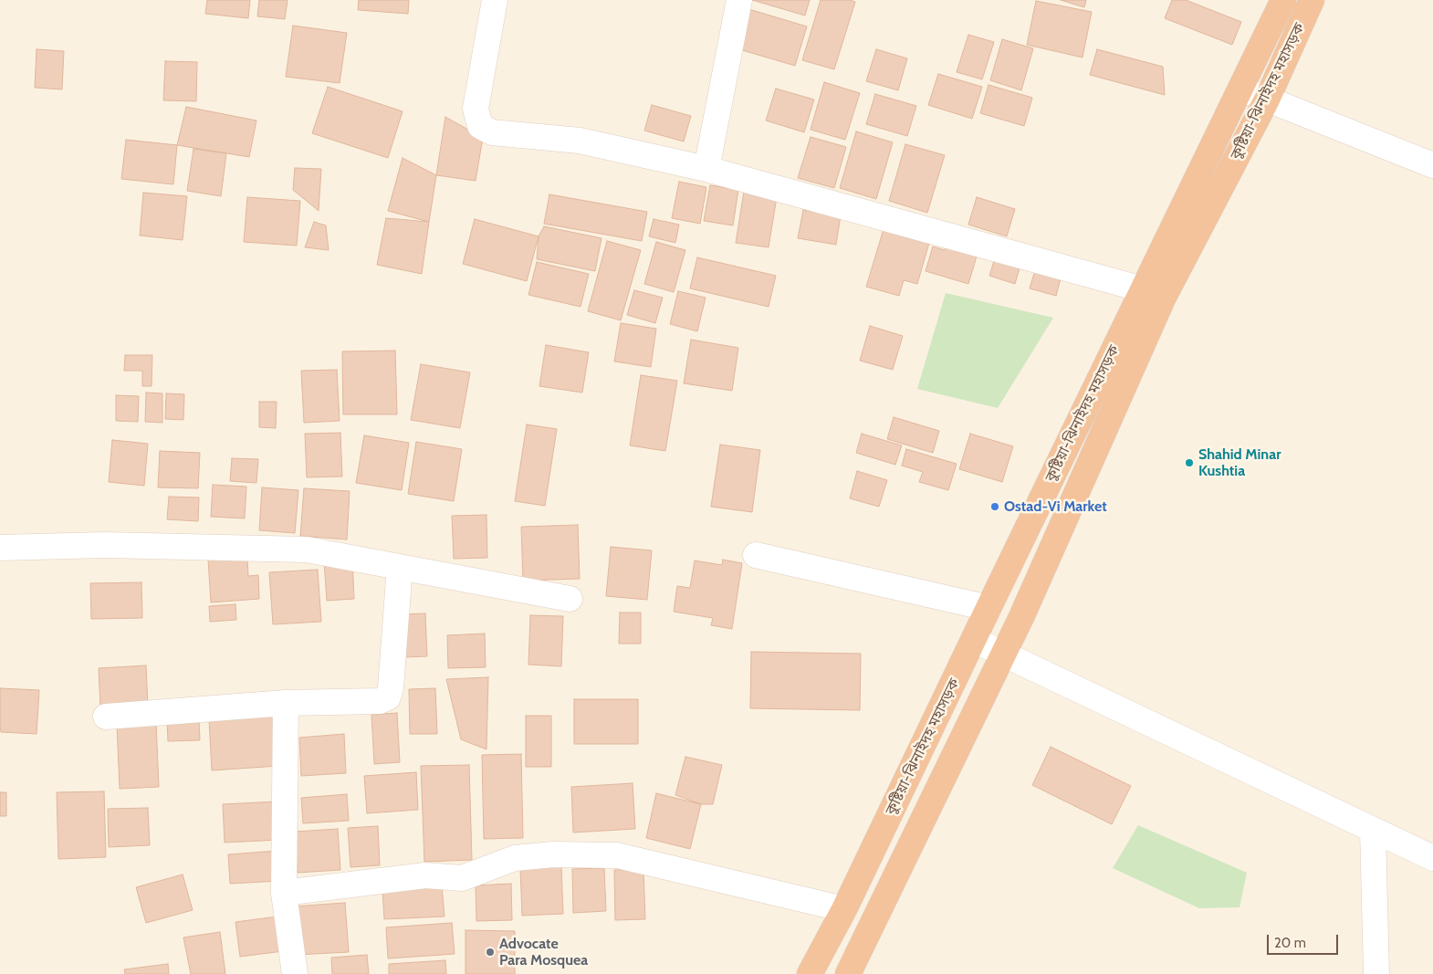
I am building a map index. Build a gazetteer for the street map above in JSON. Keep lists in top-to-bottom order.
{
  "streets": {
    "highway": ["কুষ্টিয়া-ঝিনাইদহ মহাসড়ক"]
  },
  "places": ["Shahid Minar Kushtia", "Ostad-Vi Market", "Advocate Para Mosquea"],
  "scale_bar": "20 m"
}
